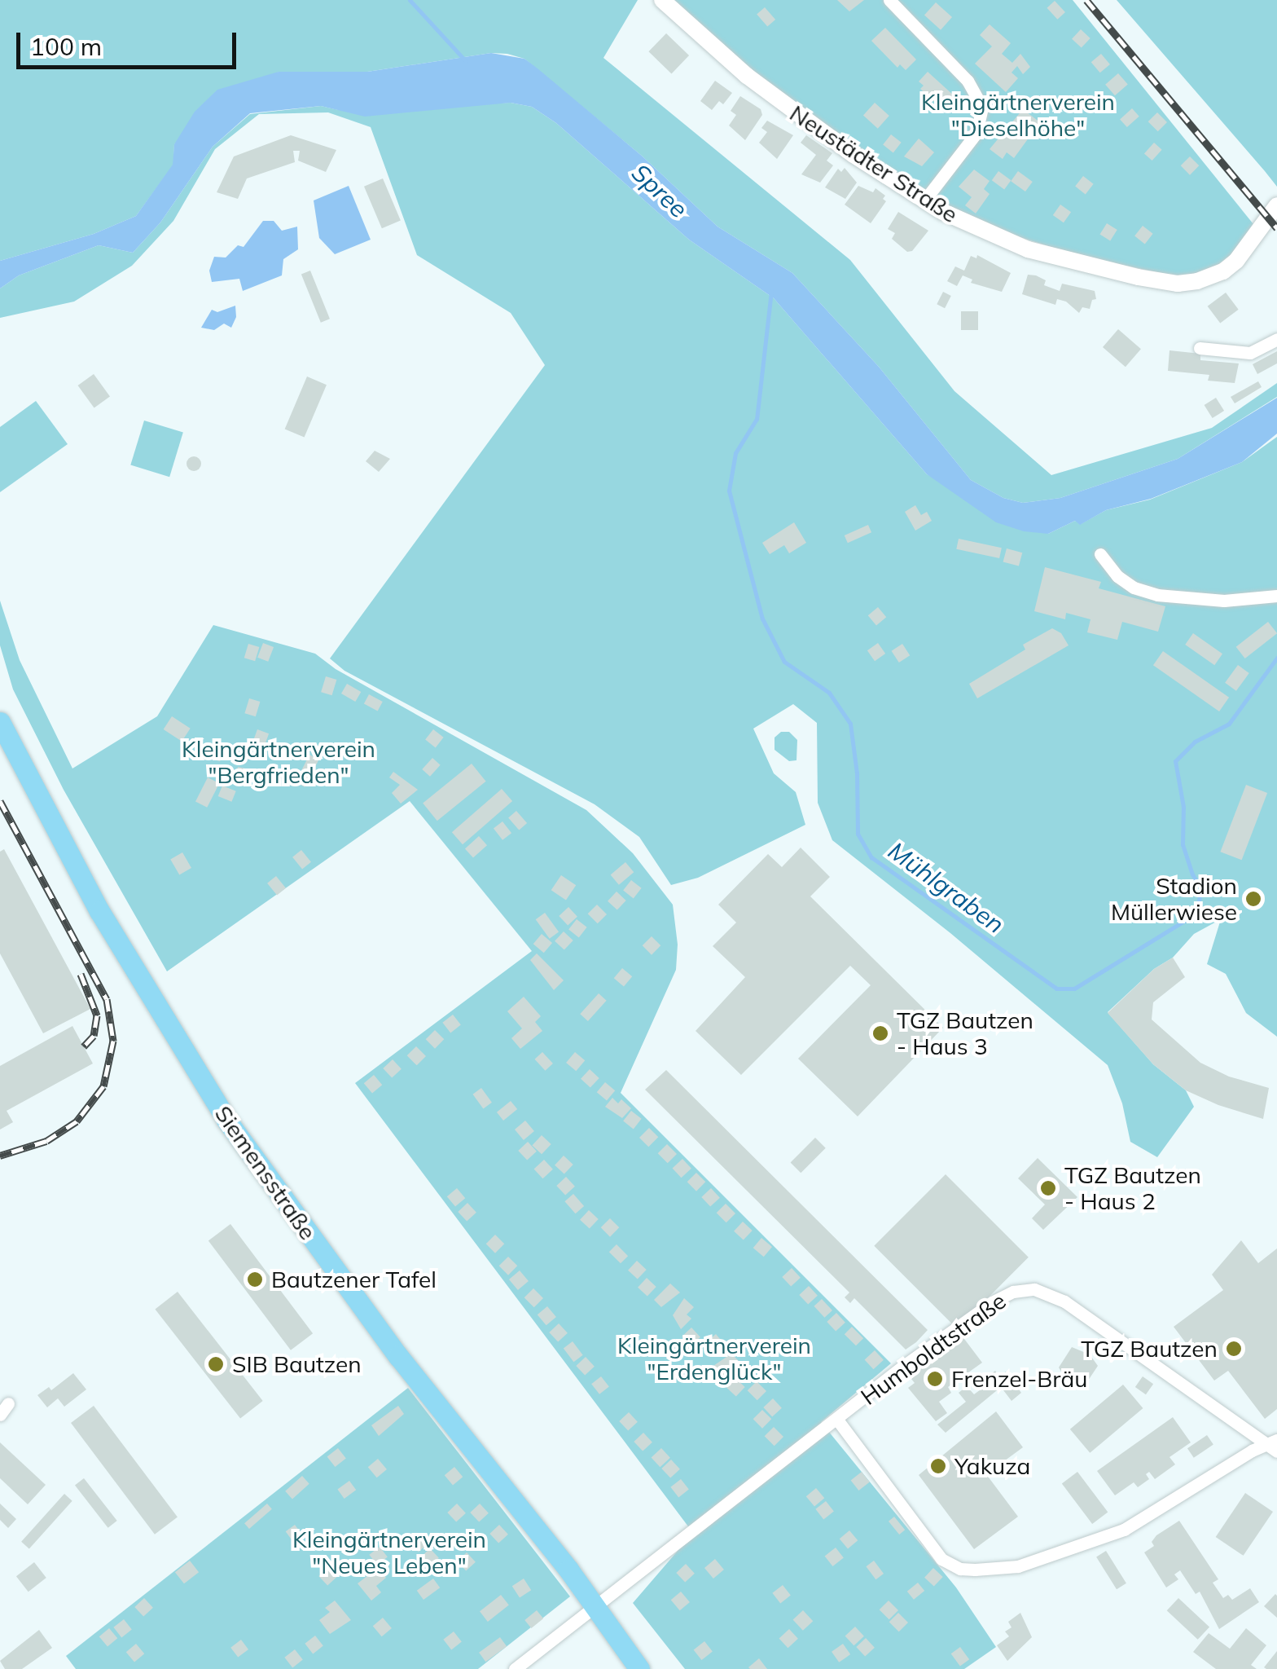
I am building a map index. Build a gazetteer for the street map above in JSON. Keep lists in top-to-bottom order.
{
  "streets": {
    "main road": ["Siemensstraße"],
    "street": ["Neustädter Straße", "Humboldtstraße"]
  },
  "crossings": [
    ["Siemensstraße", "Humboldtstraße"]
  ],
  "water": ["Spree", "Mühlgraben"],
  "parks": [
    "Kleingärtnerverein \"Dieselhöhe\"",
    "Kleingärtnerverein \"Bergfrieden\"",
    "Kleingärtnerverein \"Erdenglück\"",
    "Kleingärtnerverein \"Neues Leben\""
  ],
  "places": [
    "Stadion Müllerwiese",
    "TGZ Bautzen - Haus 3",
    "TGZ Bautzen - Haus 2",
    "Bautzener Tafel",
    "TGZ Bautzen",
    "SIB Bautzen",
    "Frenzel-Bräu",
    "Yakuza"
  ],
  "scale_bar": "100 m"
}
